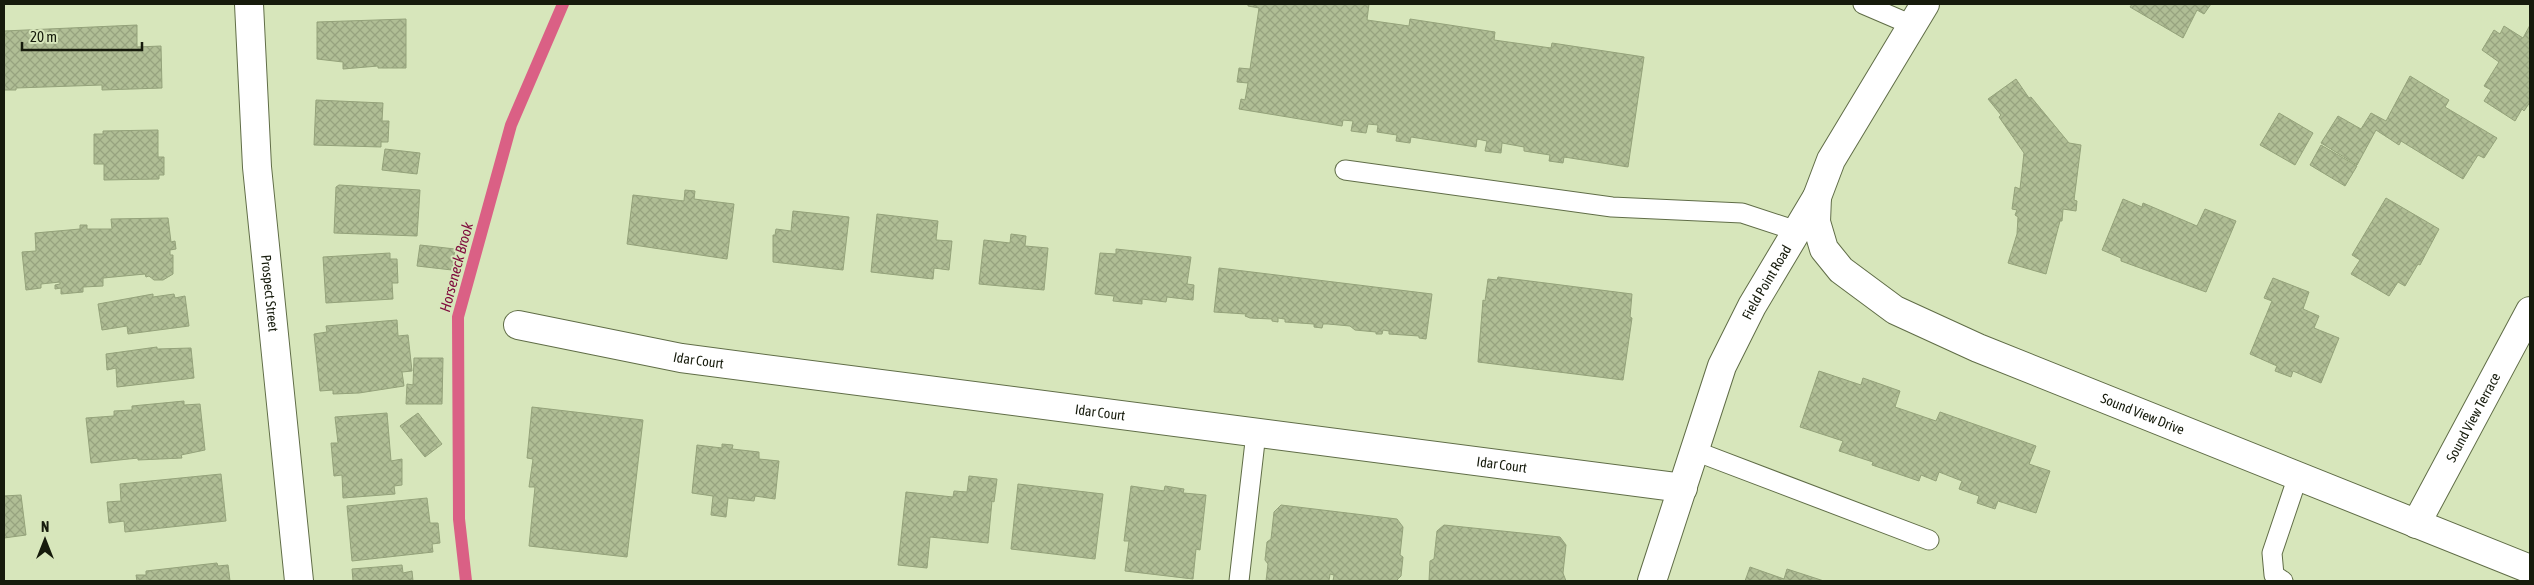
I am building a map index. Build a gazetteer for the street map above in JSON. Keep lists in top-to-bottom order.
{
  "streets": {
    "street": [
      "Field Point Road",
      "Prospect Street",
      "Idar Court",
      "Sound View Drive",
      "Sound View Terrace"
    ]
  },
  "crossings": [
    ["Field Point Road", "Idar Court"],
    ["Field Point Road", "Sound View Drive"],
    ["Sound View Drive", "Sound View Terrace"]
  ],
  "water": ["Horseneck Brook"],
  "scale_bar": "20 m",
  "north": "top"
}
